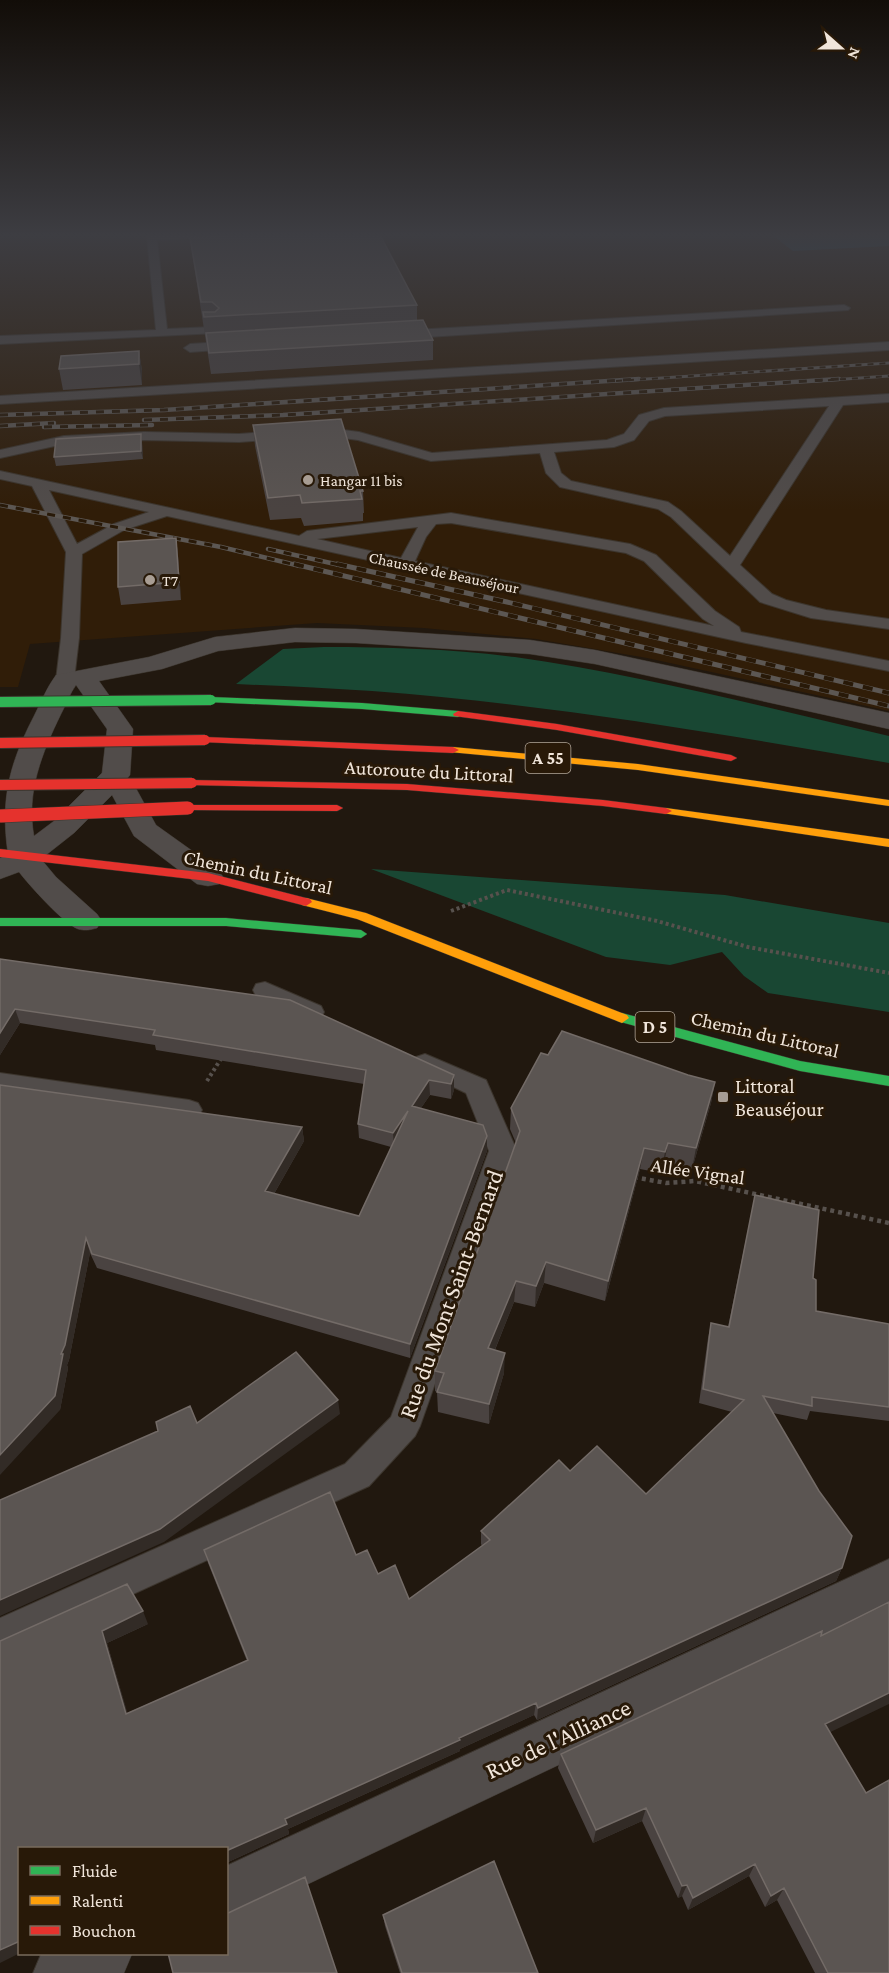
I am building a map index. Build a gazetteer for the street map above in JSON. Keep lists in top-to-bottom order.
{
  "streets": {
    "main road": [
      "A 55",
      "Autoroute du Littoral",
      "Chemin du Littoral",
      "D 5"
    ],
    "street": ["Rue de l'Alliance"],
    "lane": ["Chaussée de Beauséjour", "Rue du Mont Saint-Bernard"],
    "path": ["Allée Vignal"]
  },
  "places": {
    "other": ["Hangar 11 bis", "T7"],
    "transit": ["Littoral Beauséjour"]
  },
  "legend": ["Fluide", "Ralenti", "Bouchon"],
  "north": "right"
}
